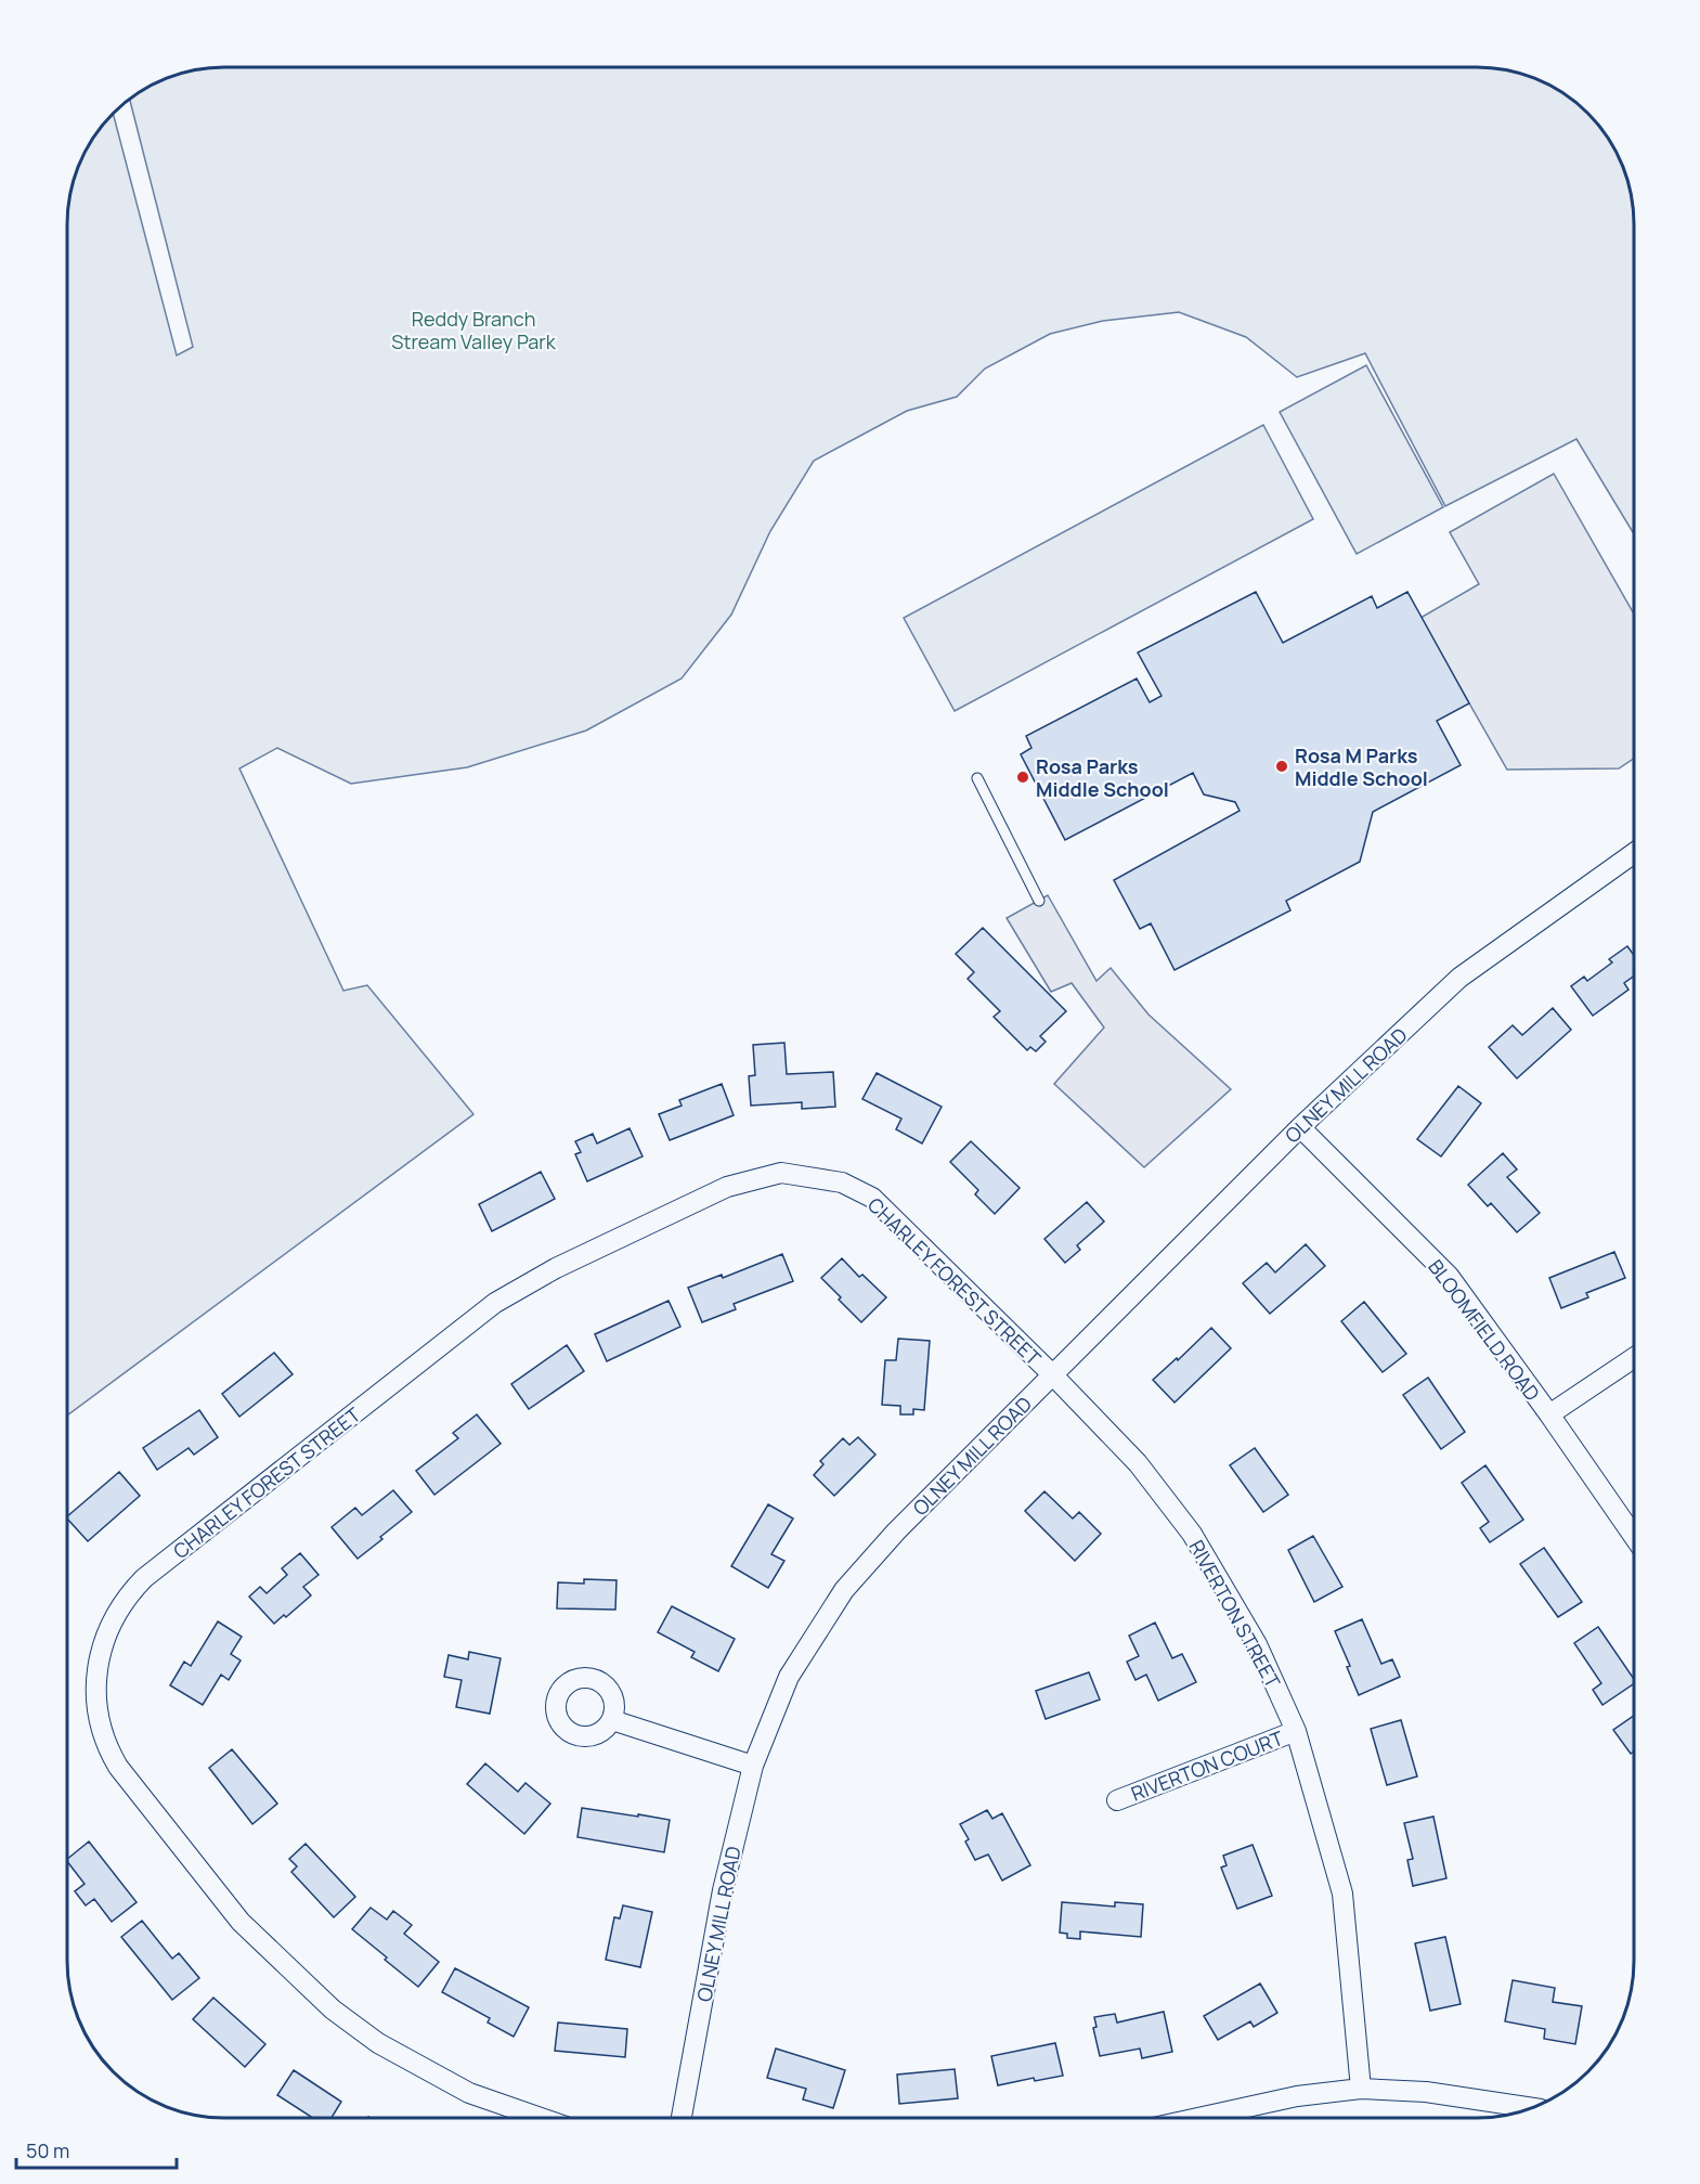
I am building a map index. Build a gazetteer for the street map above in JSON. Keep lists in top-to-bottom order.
{
  "streets": {
    "street": [
      "OLNEY MILL ROAD",
      "CHARLEY FOREST STREET",
      "BLOOMFIELD ROAD",
      "RIVERTON STREET",
      "RIVERTON COURT"
    ]
  },
  "crossings": [
    ["OLNEY MILL ROAD", "CHARLEY FOREST STREET"],
    ["OLNEY MILL ROAD", "BLOOMFIELD ROAD"],
    ["OLNEY MILL ROAD", "RIVERTON STREET"],
    ["CHARLEY FOREST STREET", "RIVERTON STREET"],
    ["RIVERTON STREET", "RIVERTON COURT"]
  ],
  "parks": ["Reddy Branch Stream Valley Park"],
  "places": ["Rosa M Parks Middle School", "Rosa Parks Middle School"],
  "scale_bar": "50 m"
}
